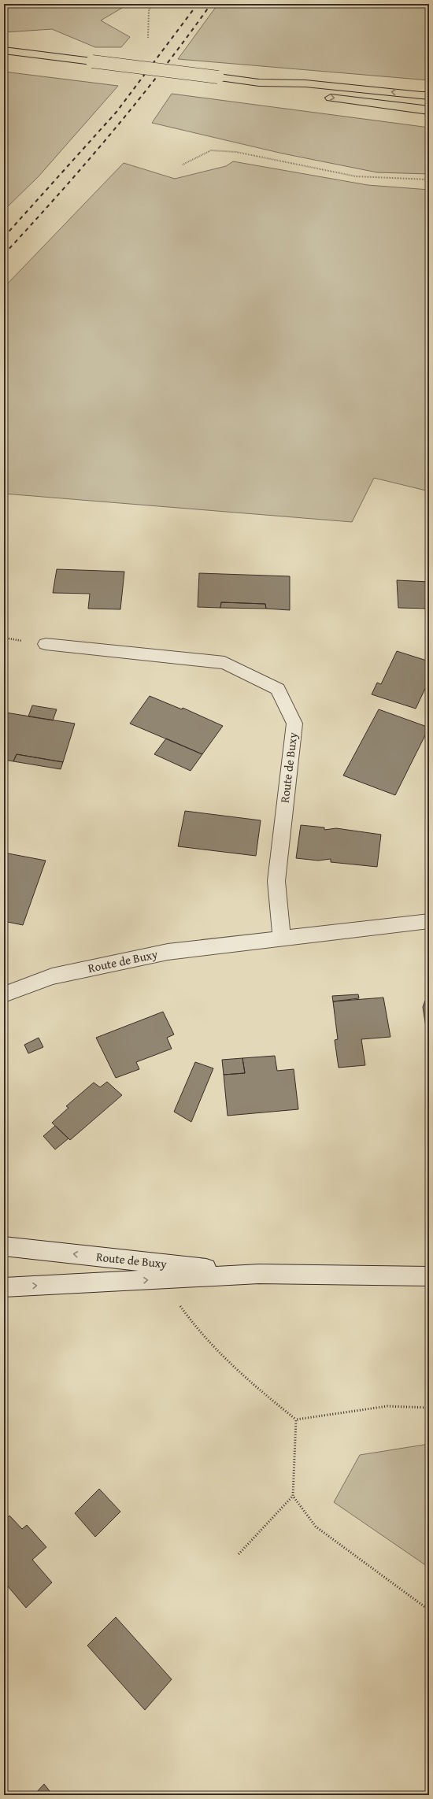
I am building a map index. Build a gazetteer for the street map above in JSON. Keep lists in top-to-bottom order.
{
  "streets": {
    "street": ["Route de Buxy"]
  }
}
